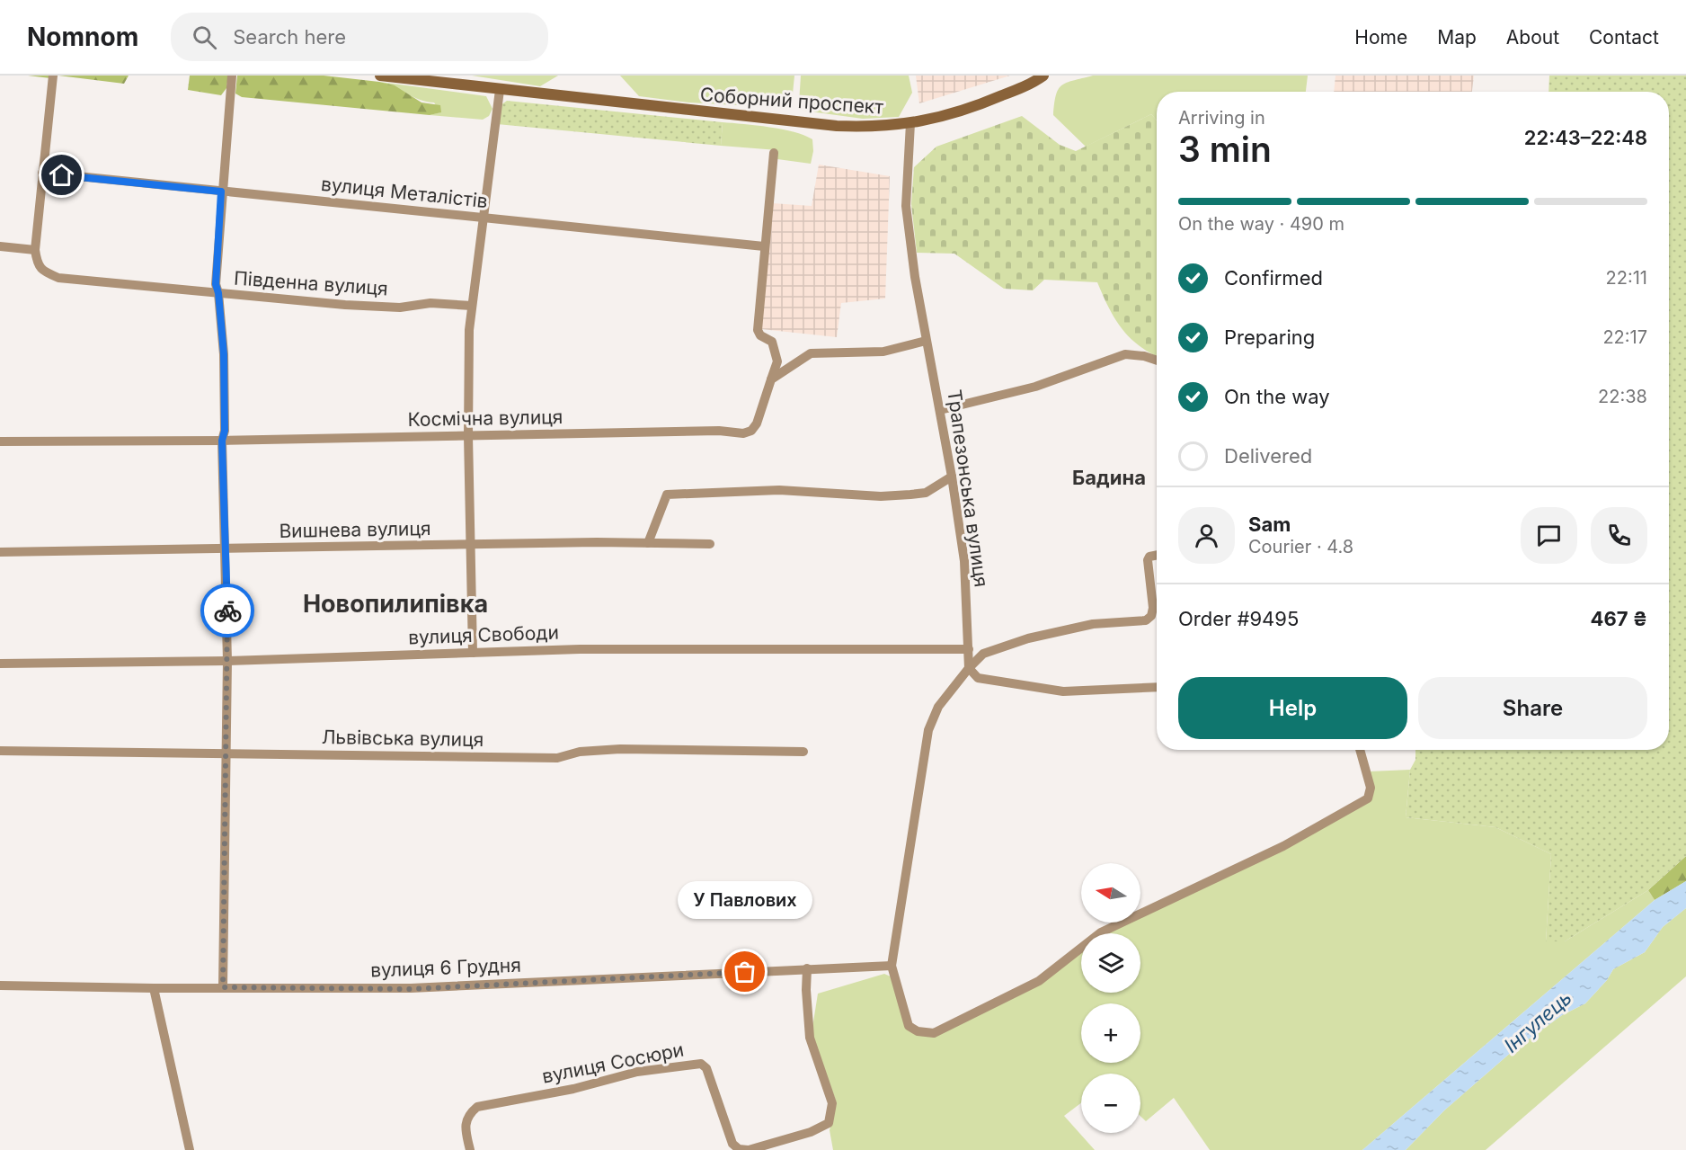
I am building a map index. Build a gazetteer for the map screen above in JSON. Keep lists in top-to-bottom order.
{
  "streets": {
    "main road": ["Соборний проспект"],
    "street": [
      "вулиця Металістів",
      "Південна вулиця",
      "Космічна вулиця",
      "Трапезонська вулиця",
      "Вишнева вулиця",
      "вулиця Свободи",
      "Львівська вулиця",
      "вулиця 6 Грудня",
      "вулиця Сосюри"
    ]
  },
  "crossings": [
    ["Соборний проспект", "Трапезонська вулиця"],
    ["вулиця Металістів", "Космічна вулиця"],
    ["Трапезонська вулиця", "вулиця Свободи"],
    ["вулиця 6 Грудня", "вулиця Сосюри"]
  ],
  "districts": ["Бадина", "Новопилипівка"],
  "water": ["Інгулець"],
  "places": ["У Павлових"],
  "north": "left",
  "page": {
    "header": "Nomnom",
    "search": "Search here",
    "nav": [
      "Home",
      "Map",
      "About",
      "Contact"
    ],
    "heading": ["3 min", "Arriving in", "22:43–22:48"],
    "panel": [
      "Sam",
      "Courier · 4.8",
      "Order #9495",
      "467 ₴"
    ],
    "bar": "On the way · 490 m",
    "list": [
      ["Confirmed", "22:11"],
      ["Preparing", "22:17"],
      ["On the way", "22:38"],
      "Delivered"
    ],
    "buttons": ["Help", "Share"],
    "map_buttons": ["+", "−"],
    "bubble": "У Павлових"
  }
}
